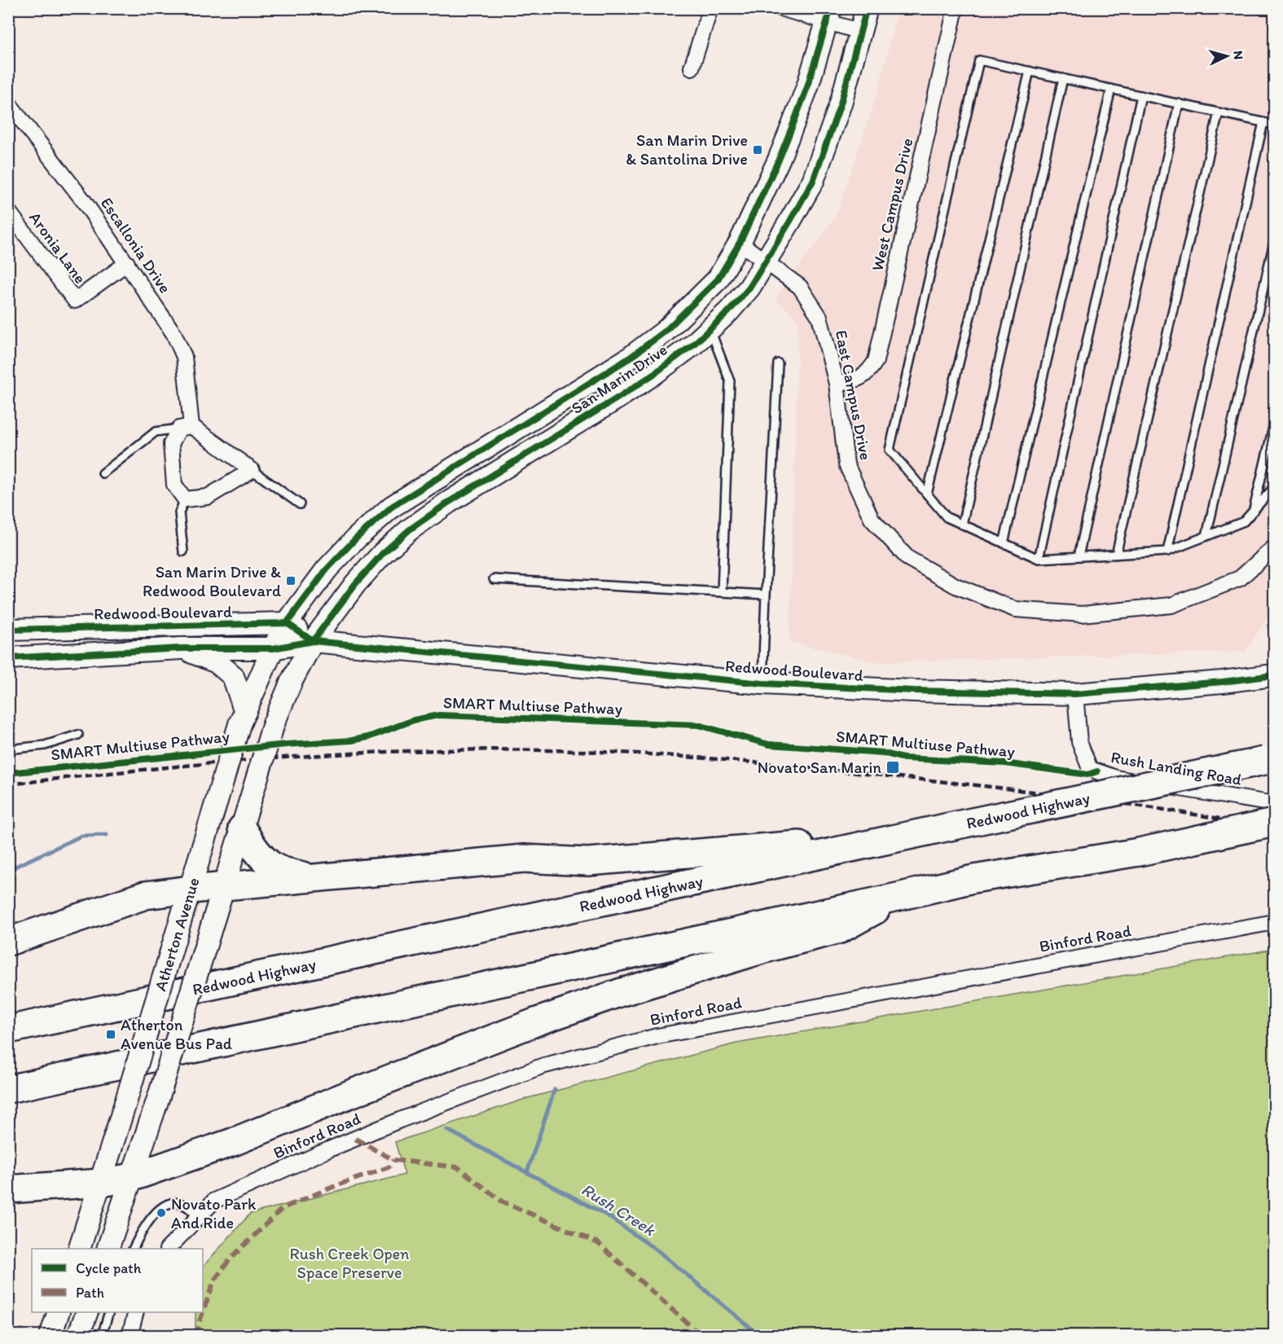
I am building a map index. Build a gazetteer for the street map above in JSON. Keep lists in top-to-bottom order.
{
  "streets": {
    "highway": ["Redwood Highway"],
    "main road": ["San Marin Drive", "Redwood Boulevard", "Atherton Avenue"],
    "street": [
      "West Campus Drive",
      "Escallonia Drive",
      "Aronia Lane",
      "East Campus Drive",
      "Rush Landing Road",
      "Binford Road"
    ],
    "cycle path": ["SMART Multiuse Pathway"]
  },
  "crossings": [
    ["West Campus Drive", "East Campus Drive"],
    ["Escallonia Drive", "Aronia Lane"],
    ["San Marin Drive", "East Campus Drive"],
    ["San Marin Drive", "Redwood Boulevard"],
    ["San Marin Drive", "Atherton Avenue"],
    ["Redwood Boulevard", "Rush Landing Road"],
    ["Redwood Boulevard", "Atherton Avenue"]
  ],
  "water": ["Rush Creek"],
  "parks": ["Rush Creek Open Space Preserve"],
  "places": {
    "transit": [
      "San Marin Drive & Santolina Drive",
      "San Marin Drive & Redwood Boulevard",
      "Novato San Marin",
      "Atherton Avenue Bus Pad"
    ],
    "other": ["Novato Park And Ride"]
  },
  "legend": ["Cycle path", "Path"],
  "north": "right"
}
